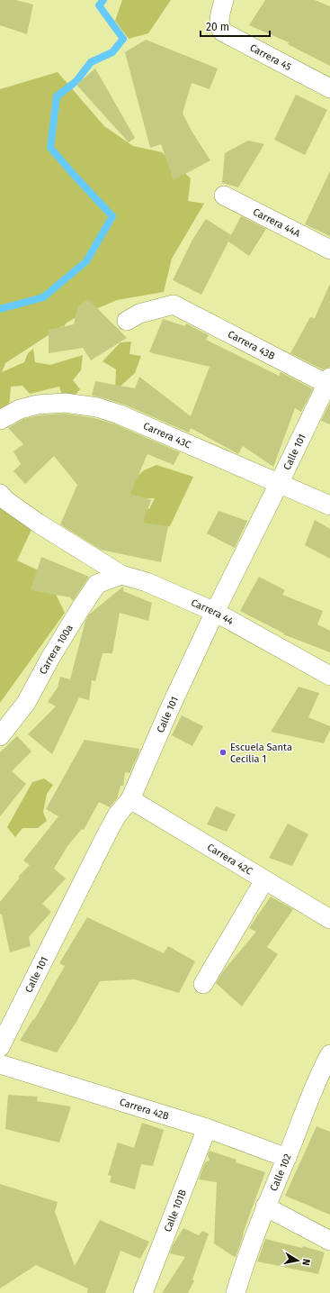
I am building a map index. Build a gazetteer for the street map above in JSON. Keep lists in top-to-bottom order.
{
  "streets": {
    "street": [
      "Carrera 45",
      "Carrera 44A",
      "Carrera 43B",
      "Carrera 43C",
      "Calle 101",
      "Carrera 44",
      "Carrera 100a",
      "Carrera 42C",
      "Carrera 42B",
      "Calle 102",
      "Calle 101B"
    ]
  },
  "crossings": [
    ["Carrera 43B", "Calle 101"],
    ["Carrera 43C", "Calle 101"],
    ["Calle 101", "Carrera 44"],
    ["Calle 101", "Carrera 42C"],
    ["Carrera 44", "Carrera 100a"],
    ["Carrera 42B", "Calle 102"],
    ["Carrera 42B", "Calle 101B"]
  ],
  "places": ["Escuela Santa Cecilia 1"],
  "scale_bar": "20 m",
  "north": "right"
}
